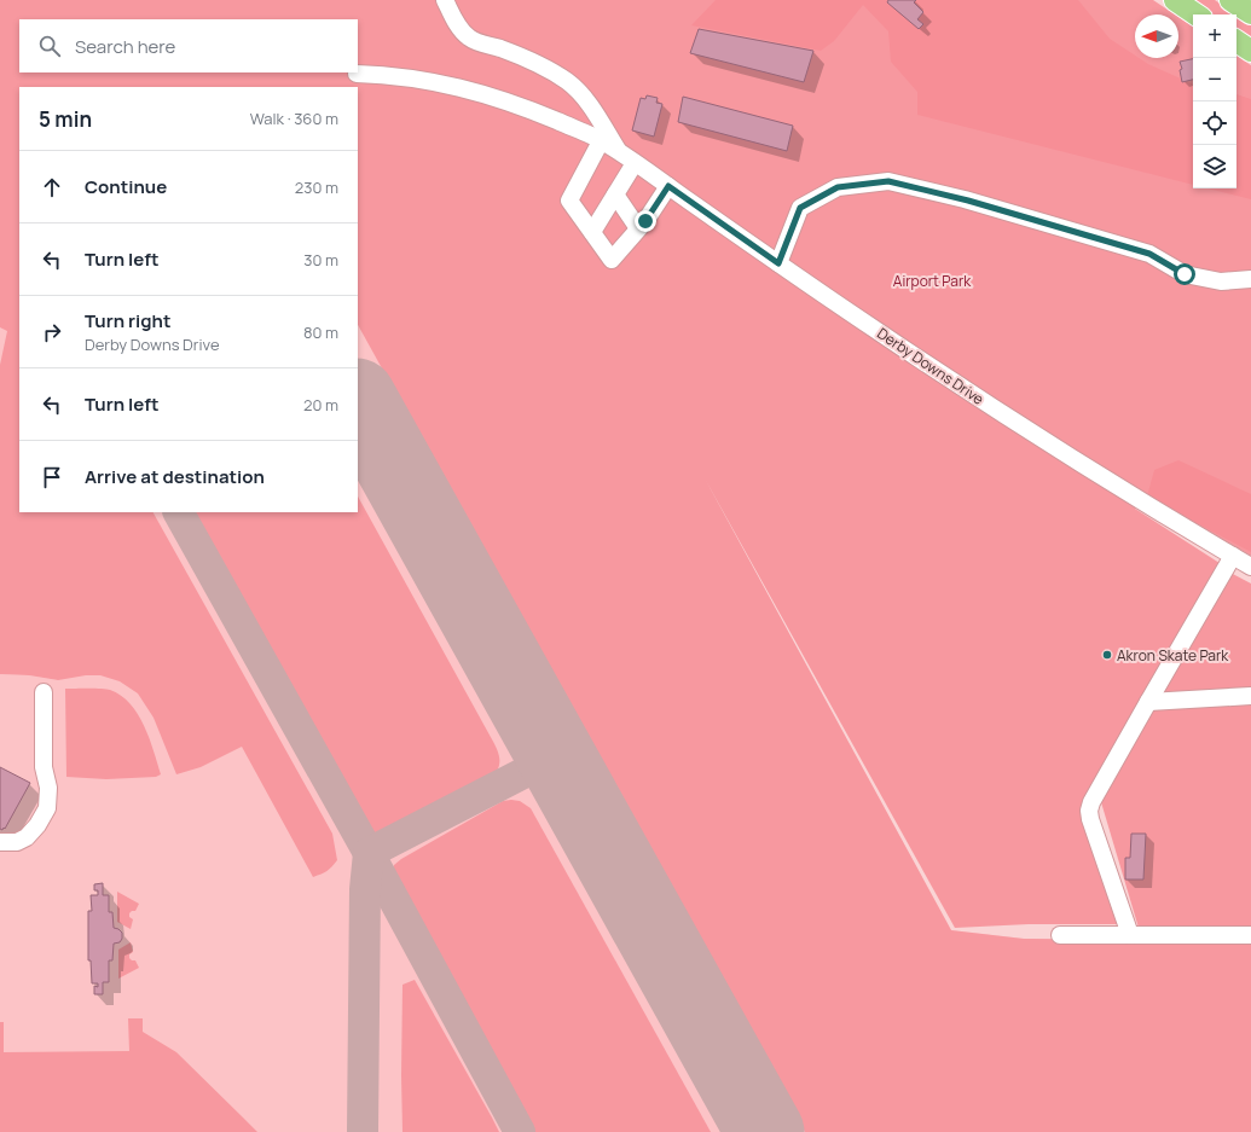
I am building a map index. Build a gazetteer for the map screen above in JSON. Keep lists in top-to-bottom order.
{
  "streets": {
    "street": ["Derby Downs Drive"]
  },
  "parks": ["Airport Park"],
  "places": ["Akron Skate Park"],
  "north": "left",
  "page": {
    "map_buttons": ["+", "−"],
    "search": "Search here",
    "heading": ["5 min", "Walk · 360 m"],
    "list": [
      ["Continue", "230 m"],
      ["Turn left", "30 m"],
      ["Turn right", "Derby Downs Drive", "80 m"],
      ["Turn left", "20 m"],
      "Arrive at destination"
    ]
  }
}
